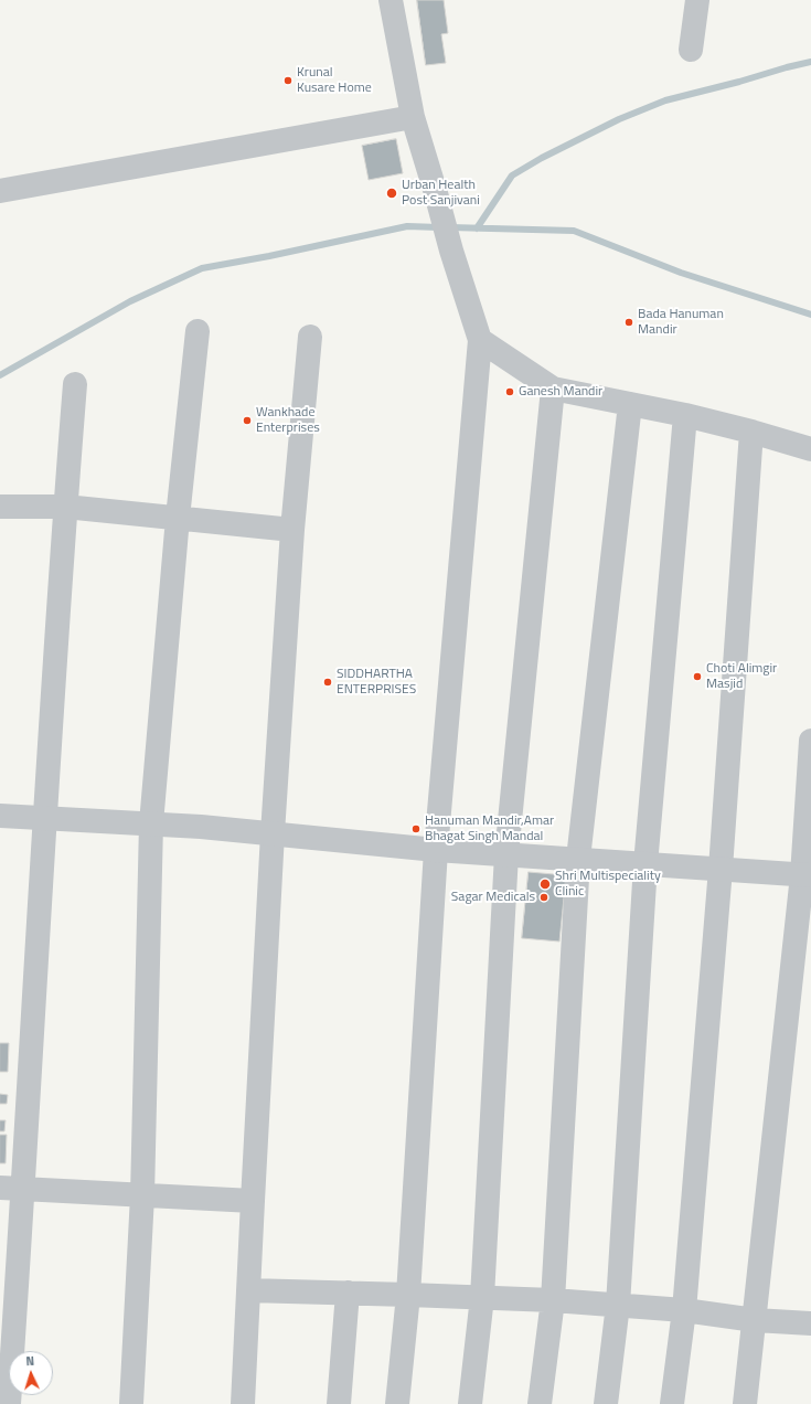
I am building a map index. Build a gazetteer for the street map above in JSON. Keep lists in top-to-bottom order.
{
  "places": [
    "Krunal Kusare Home",
    "Urban Health Post Sanjivani",
    "Bada Hanuman Mandir",
    "Ganesh Mandir",
    "Wankhade Enterprises",
    "Choti Alimgir Masjid",
    "SIDDHARTHA ENTERPRISES",
    "Hanuman Mandir,Amar Bhagat Singh Mandal",
    "Shri Multispeciality Clinic",
    "Sagar Medicals"
  ],
  "north": "top"
}
